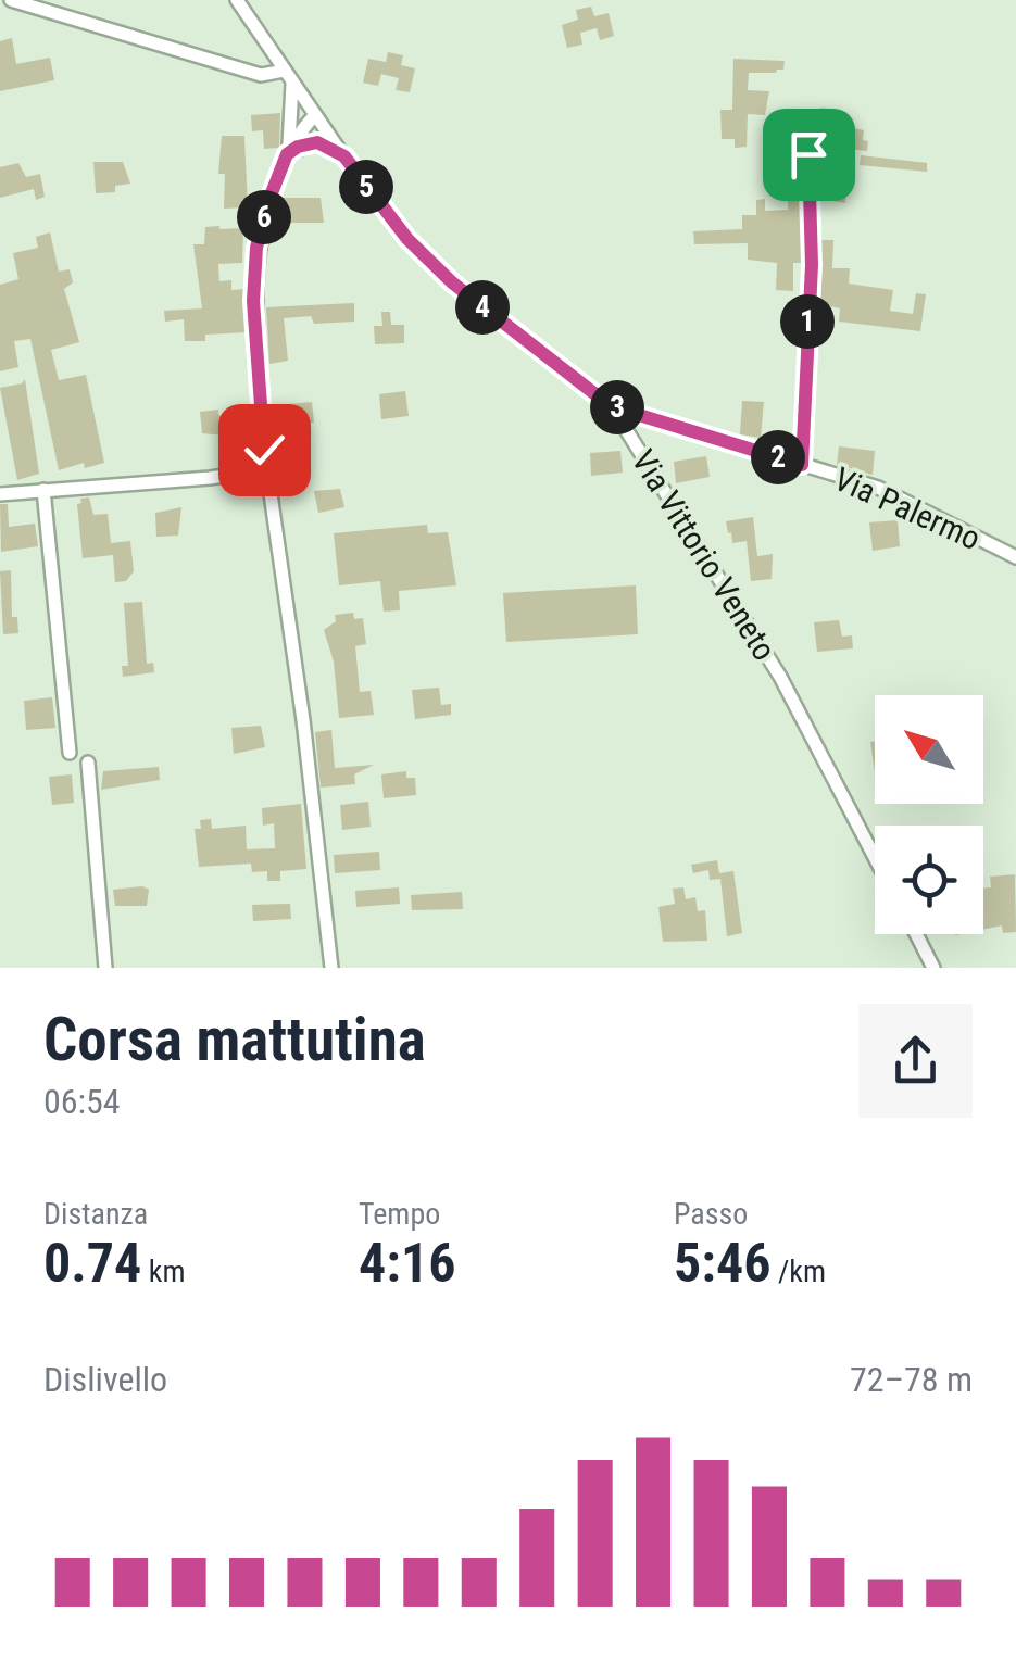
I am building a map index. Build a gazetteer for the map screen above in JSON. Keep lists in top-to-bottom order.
{
  "streets": {
    "street": ["Via Palermo", "Via Vittorio Veneto"]
  },
  "crossings": [
    ["Via Palermo", "Via Vittorio Veneto"]
  ],
  "north": "top left",
  "page": {
    "pins": [
      "5",
      "6",
      "4",
      "1",
      "3",
      "2"
    ],
    "heading": ["Corsa mattutina", "06:54"],
    "stats": [
      ["Distanza", "0.74 km"],
      ["Tempo", "4:16"],
      ["Passo", "5:46 /km"]
    ],
    "chart": ["Dislivello", "72–78 m"]
  }
}
